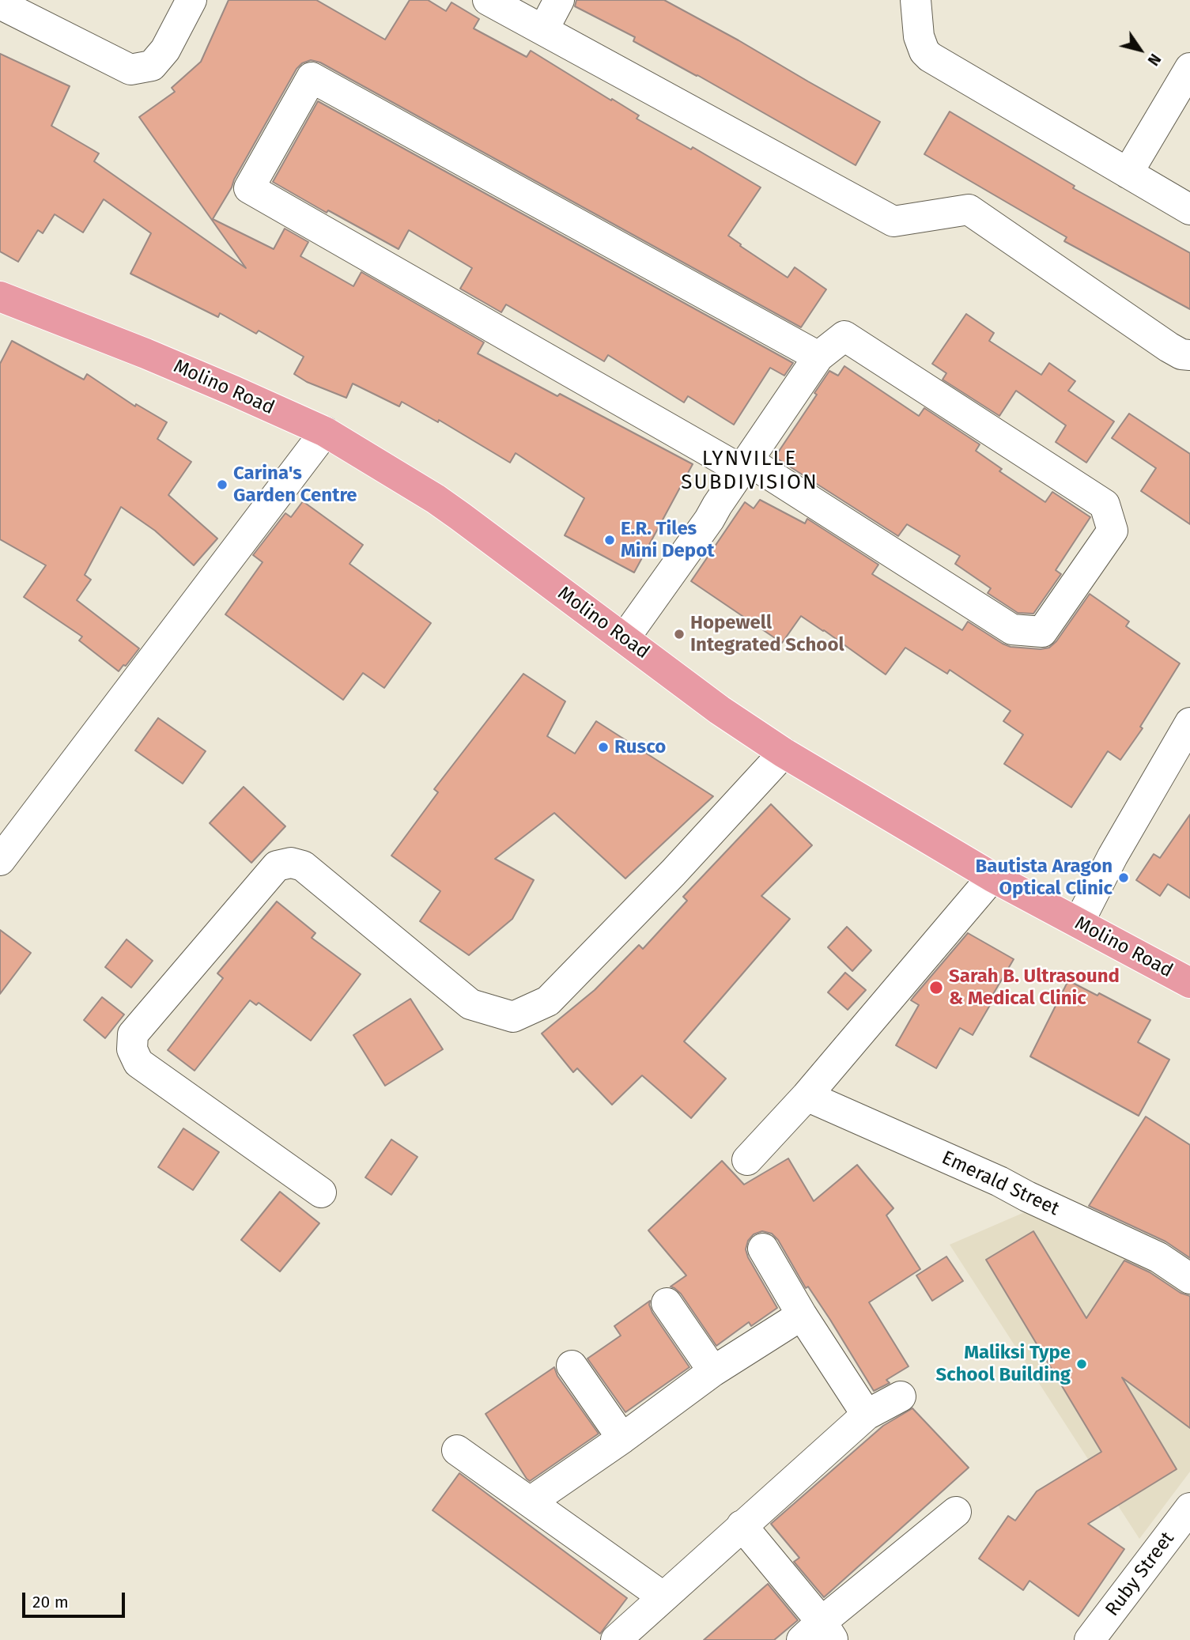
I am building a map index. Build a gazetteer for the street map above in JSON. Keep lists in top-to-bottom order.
{
  "streets": {
    "main road": ["Molino Road"],
    "street": ["Emerald Street", "Ruby Street"]
  },
  "districts": ["LYNVILLE SUBDIVISION"],
  "places": [
    "Carina's Garden Centre",
    "E.R. Tiles Mini Depot",
    "Hopewell Integrated School",
    "Rusco",
    "Bautista Aragon Optical Clinic",
    "Sarah B. Ultrasound & Medical Clinic",
    "Maliksi Type School Building"
  ],
  "scale_bar": "20 m",
  "north": "bottom right"
}
